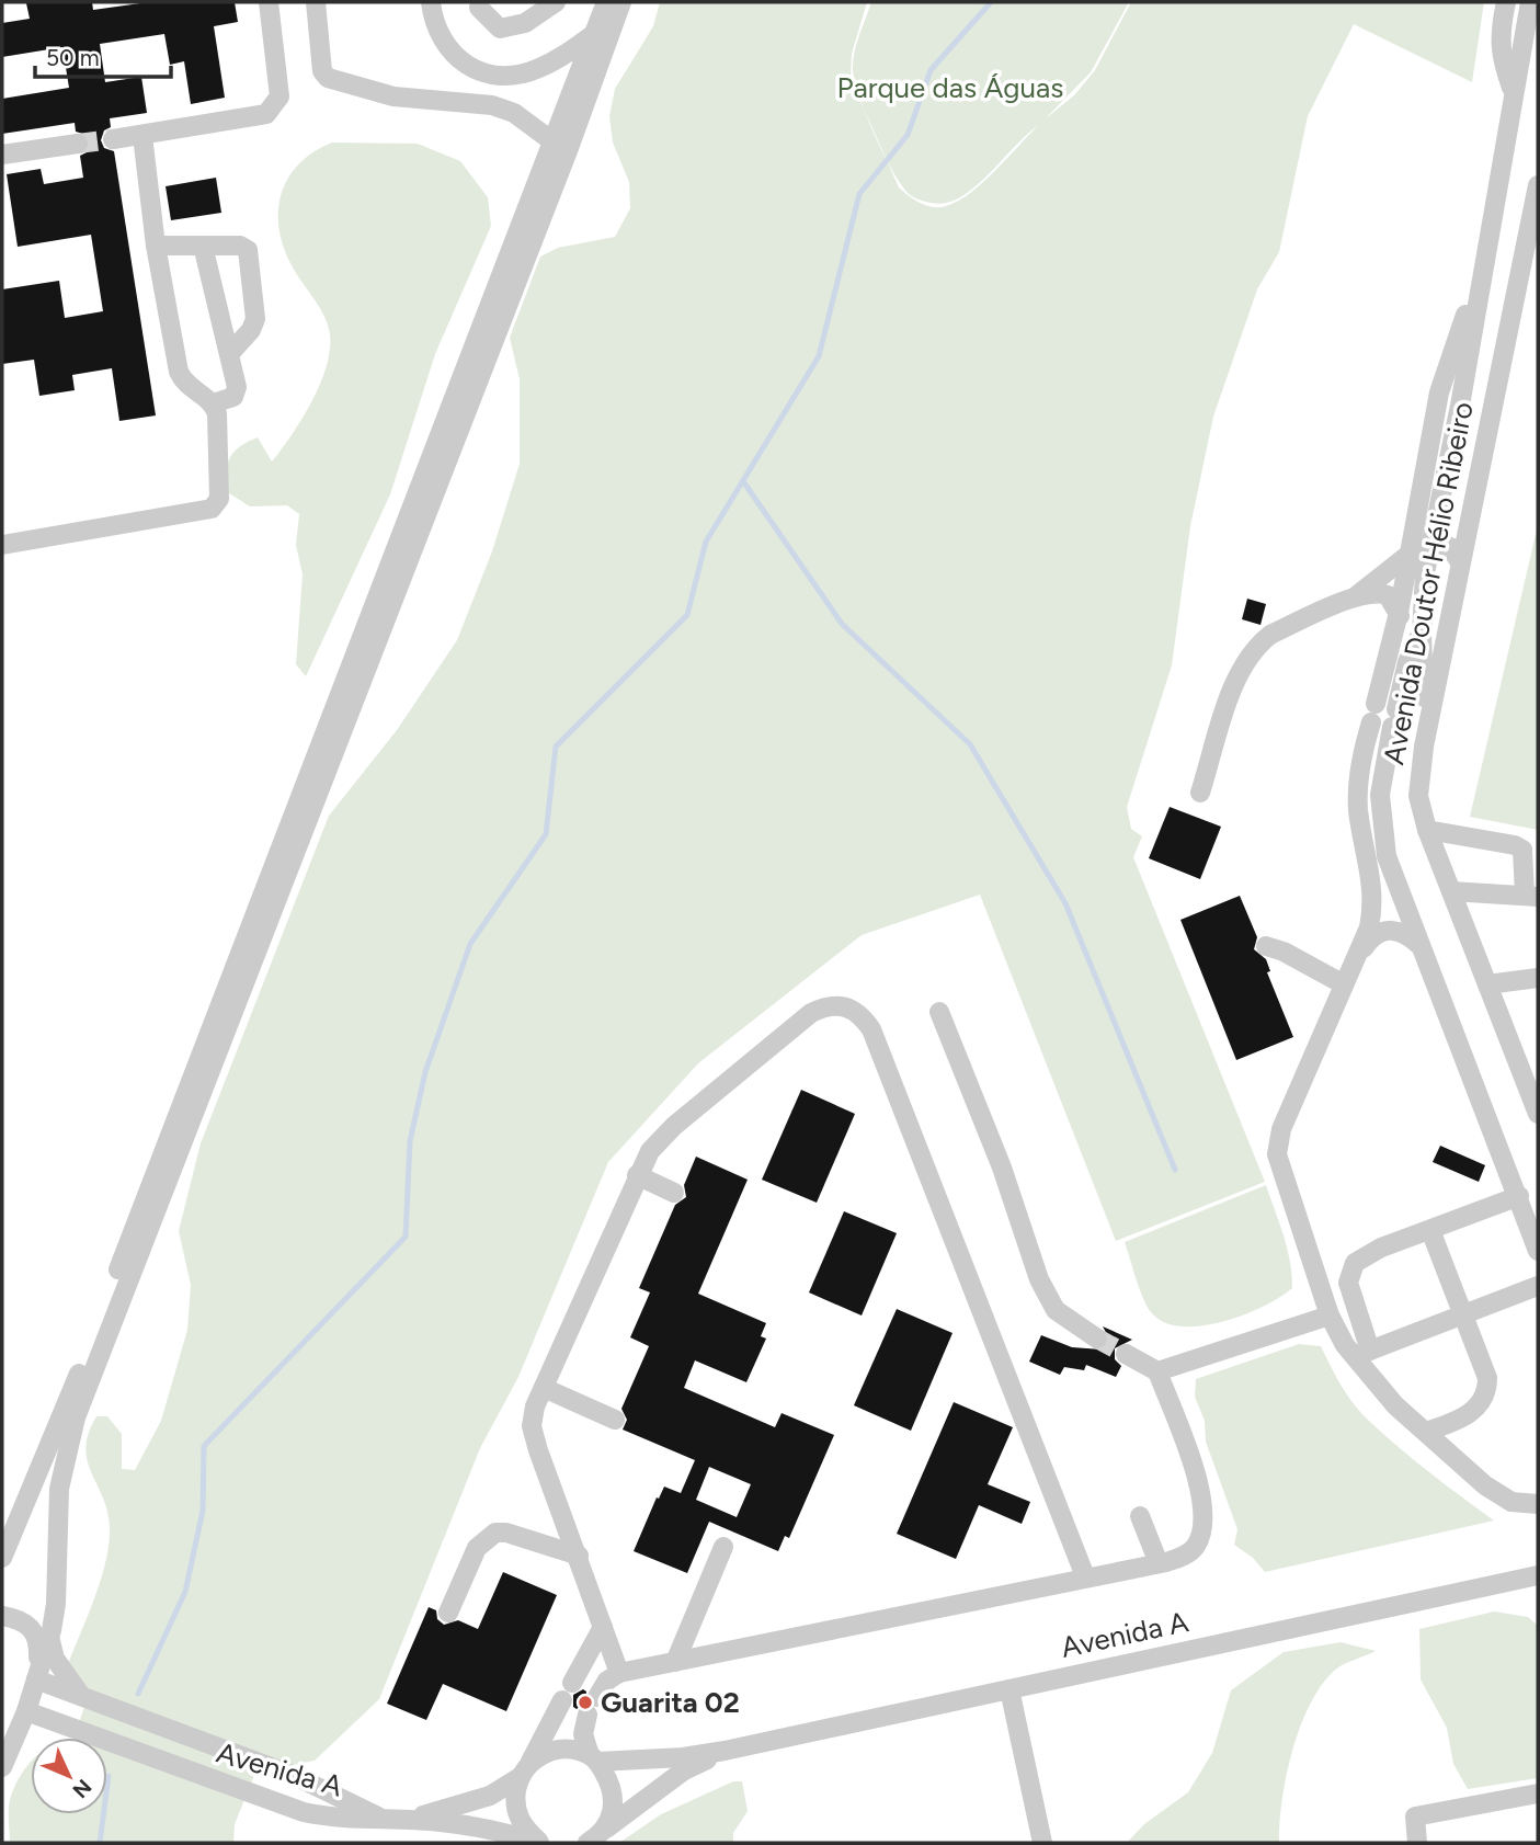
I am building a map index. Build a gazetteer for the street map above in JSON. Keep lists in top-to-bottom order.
{
  "streets": {
    "street": ["Avenida Doutor Hélio Ribeiro", "Avenida A"]
  },
  "parks": ["Parque das Águas"],
  "places": ["Guarita 02"],
  "scale_bar": "50 m",
  "north": "bottom right"
}
